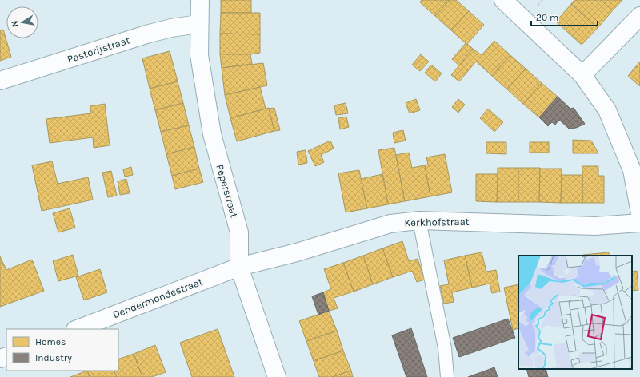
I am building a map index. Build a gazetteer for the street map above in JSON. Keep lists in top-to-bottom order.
{
  "streets": {
    "street": [
      "Pastorijstraat",
      "Peperstraat",
      "Kerkhofstraat",
      "Dendermondestraat"
    ]
  },
  "crossings": [
    ["Pastorijstraat", "Peperstraat"],
    ["Peperstraat", "Kerkhofstraat"],
    ["Peperstraat", "Dendermondestraat"],
    ["Kerkhofstraat", "Dendermondestraat"]
  ],
  "legend": ["Homes", "Industry"],
  "scale_bar": "20 m",
  "north": "left"
}
